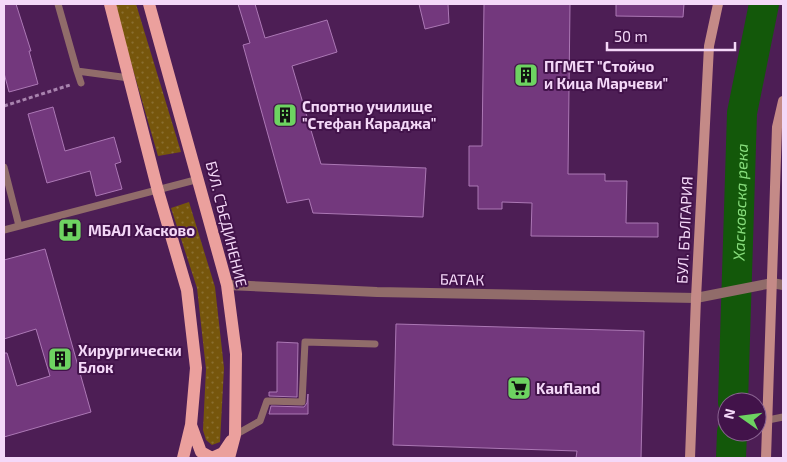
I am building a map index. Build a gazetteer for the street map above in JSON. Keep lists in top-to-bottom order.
{
  "streets": {
    "main road": ["БУЛ. СЪЕДИНЕНИЕ"],
    "street": ["БУЛ. БЪЛГАРИЯ", "БАТАК"]
  },
  "crossings": [
    ["БУЛ. СЪЕДИНЕНИЕ", "БАТАК"],
    ["БУЛ. БЪЛГАРИЯ", "БАТАК"]
  ],
  "water": ["Хасковска река"],
  "places": {
    "building": ["ПГМЕТ \"Стойчо и Кица Марчеви\"", "Спортно училище \"Стефан Караджа\"", "Хирургически Блок"],
    "hospital": ["МБАЛ Хасково"],
    "supermarket": ["Kaufland"]
  },
  "scale_bar": "50 m",
  "north": "left"
}
